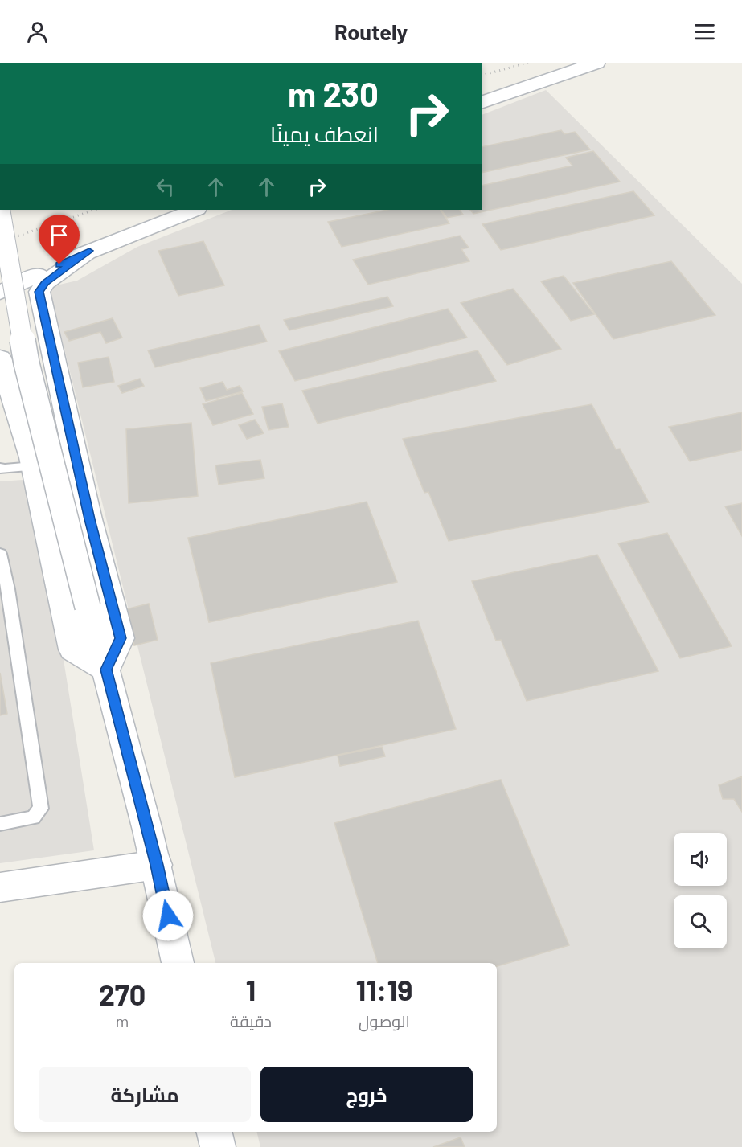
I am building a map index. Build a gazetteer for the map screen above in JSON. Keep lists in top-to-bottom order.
{
  "page": {
    "header": "Routely",
    "turn": ["230 m", "انعطف يمينًا"],
    "eta": [
      "11:19",
      "الوصول",
      "1",
      "دقيقة",
      "270",
      "m"
    ],
    "buttons": ["خروج", "مشاركة"]
  }
}
